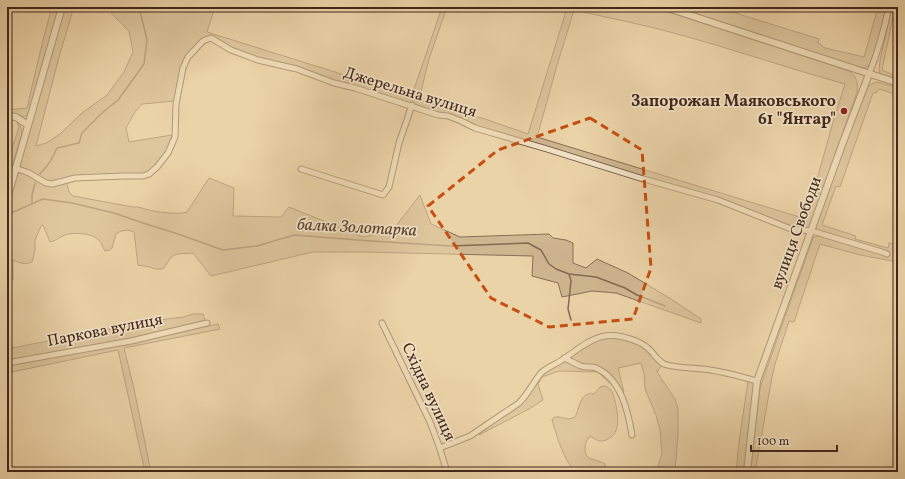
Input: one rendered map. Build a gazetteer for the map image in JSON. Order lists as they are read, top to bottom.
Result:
{
  "streets": {
    "street": [
      "Джерельна вулиця",
      "вулиця Свободи",
      "Паркова вулиця",
      "Східна вулиця"
    ]
  },
  "crossings": [
    ["Джерельна вулиця", "вулиця Свободи"]
  ],
  "water": ["балка Золотарка"],
  "places": ["Запорожан Маяковського 61 \"Янтар\""],
  "scale_bar": "100 m"
}
